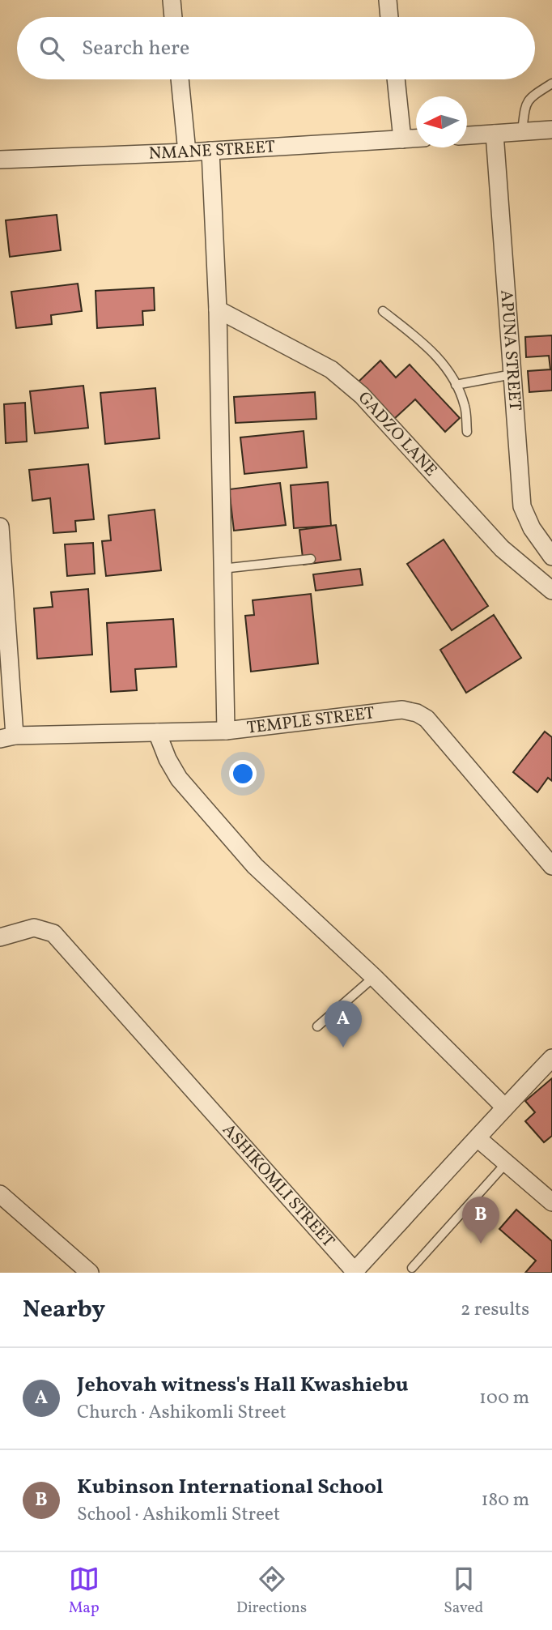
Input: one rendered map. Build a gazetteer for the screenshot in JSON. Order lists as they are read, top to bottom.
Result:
{
  "streets": {
    "street": [
      "NMANE STREET",
      "APUNA STREET",
      "GADZO LANE",
      "TEMPLE STREET",
      "ASHIKOMLI STREET"
    ]
  },
  "north": "left",
  "page": {
    "search": "Search here",
    "pins": ["A", "B"],
    "heading": ["Nearby", "2 results"],
    "list": [
      {
        "mark": "A",
        "name": "Jehovah witness's Hall Kwashiebu",
        "note": "Church · Ashikomli Street",
        "value": "100 m"
      },
      {
        "mark": "B",
        "name": "Kubinson International School",
        "note": "School · Ashikomli Street",
        "value": "180 m"
      }
    ],
    "nav": ["Map", "Directions", "Saved"]
  }
}
